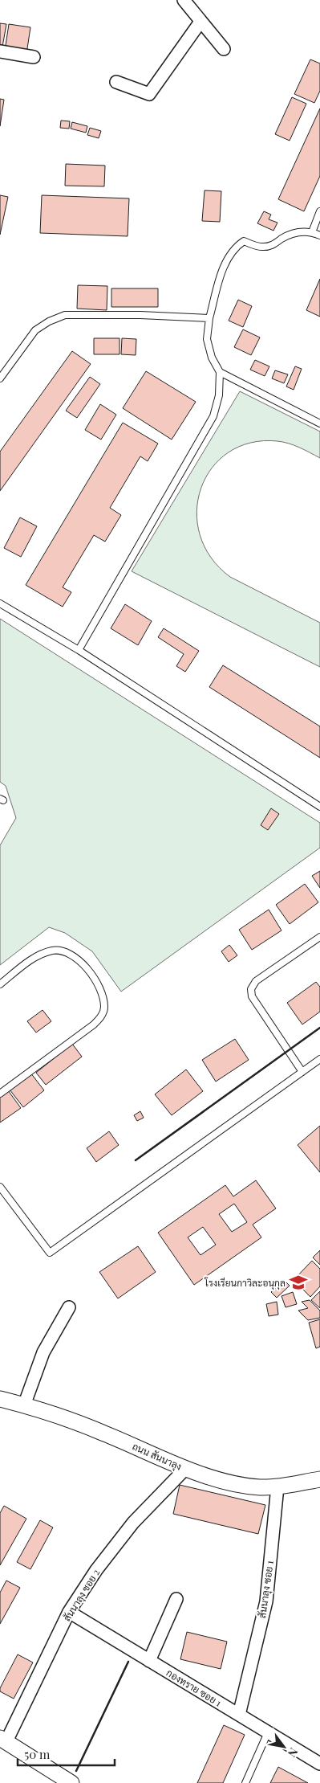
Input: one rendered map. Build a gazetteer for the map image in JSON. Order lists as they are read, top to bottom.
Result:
{
  "streets": {
    "street": [
      "ถนน สันนาลุง",
      "สันนาลุง ซอย 1",
      "สันนาลุง ซอย 2",
      "กองทราย ซอย 1"
    ]
  },
  "crossings": [
    ["ถนน สันนาลุง", "สันนาลุง ซอย 1"],
    ["ถนน สันนาลุง", "สันนาลุง ซอย 2"],
    ["สันนาลุง ซอย 1", "กองทราย ซอย 1"],
    ["สันนาลุง ซอย 2", "กองทราย ซอย 1"]
  ],
  "places": {
    "school or university": ["โรงเรียนกาวิละอนุกุล"]
  },
  "scale_bar": "50 m",
  "north": "bottom right"
}
